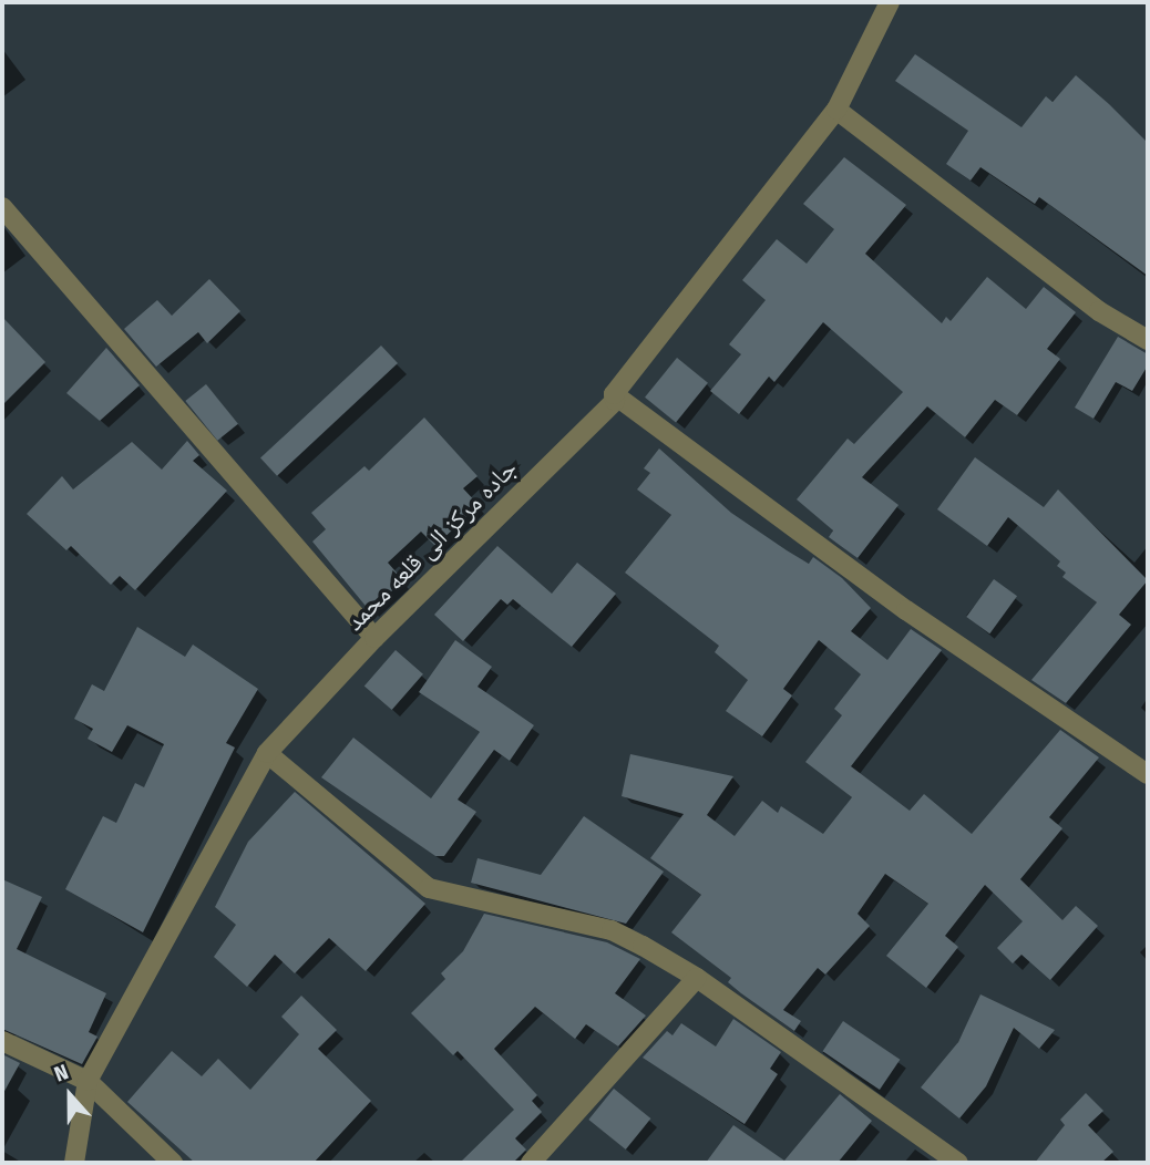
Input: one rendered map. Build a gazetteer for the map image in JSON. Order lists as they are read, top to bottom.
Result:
{
  "streets": {
    "street": ["جاده مرکز الی قلعه محمد"]
  },
  "north": "top"
}
